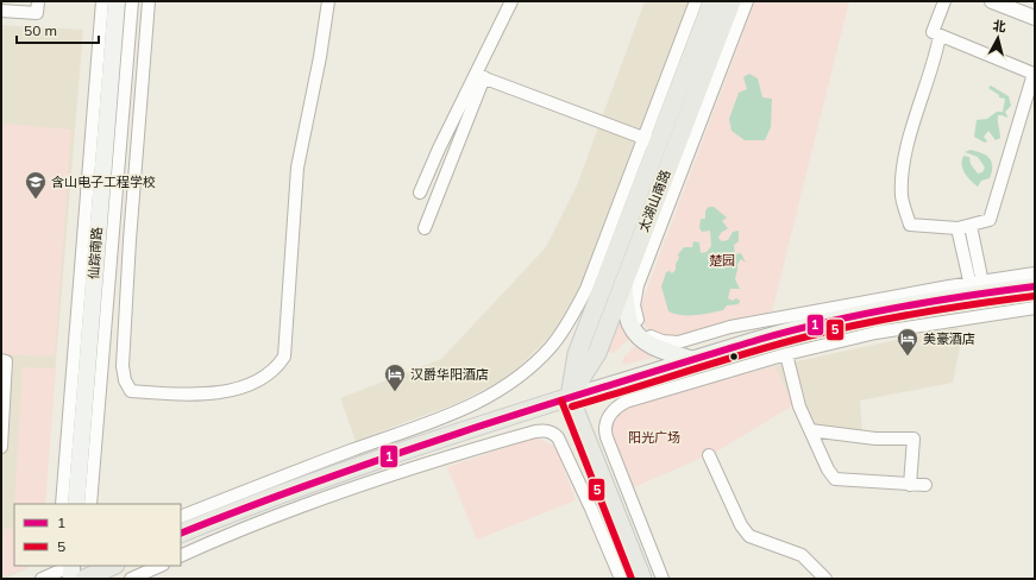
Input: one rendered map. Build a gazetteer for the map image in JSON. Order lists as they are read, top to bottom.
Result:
{
  "streets": {
    "main road": ["太湖山南路", "仙踪南路"]
  },
  "parks": ["楚园", "阳光广场"],
  "places": {
    "school or university": ["含山电子工程学校"],
    "hotel": ["美豪酒店", "汉爵华阳酒店"]
  },
  "lines": ["transit line 1", "transit line 5"],
  "legend": ["1", "5"],
  "scale_bar": "50 m",
  "north": "top"
}
